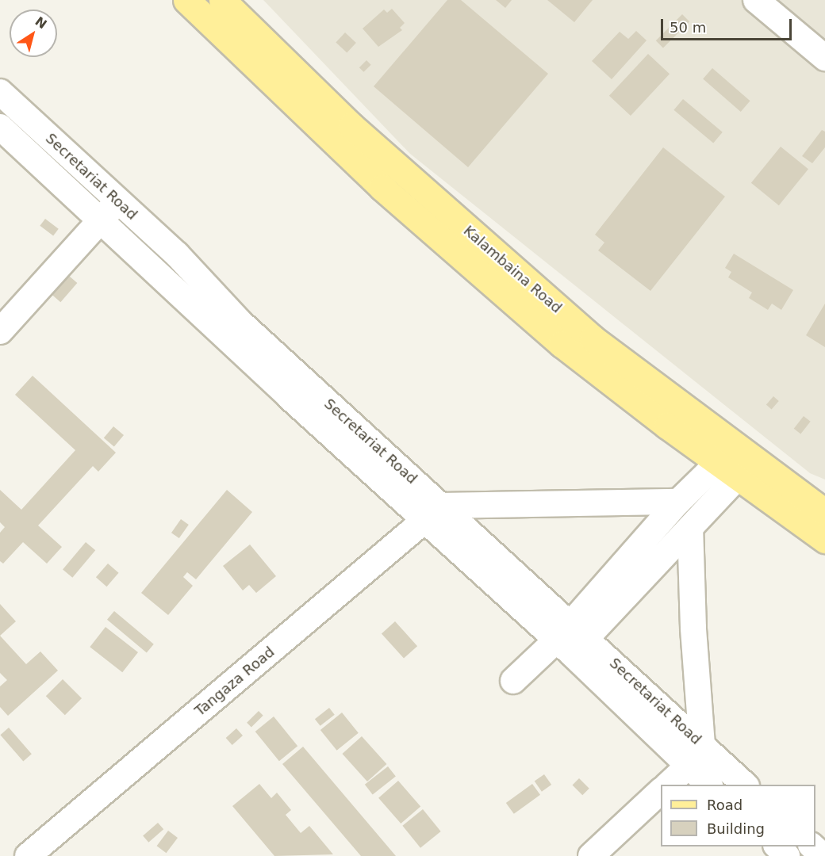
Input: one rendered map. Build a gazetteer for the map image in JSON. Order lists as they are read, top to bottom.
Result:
{
  "streets": {
    "main road": ["Kalambaina Road"],
    "street": ["Secretariat Road", "Tangaza Road"]
  },
  "crossings": [
    ["Secretariat Road", "Tangaza Road"]
  ],
  "legend": ["Road", "Building"],
  "scale_bar": "50 m",
  "north": "top right"
}
